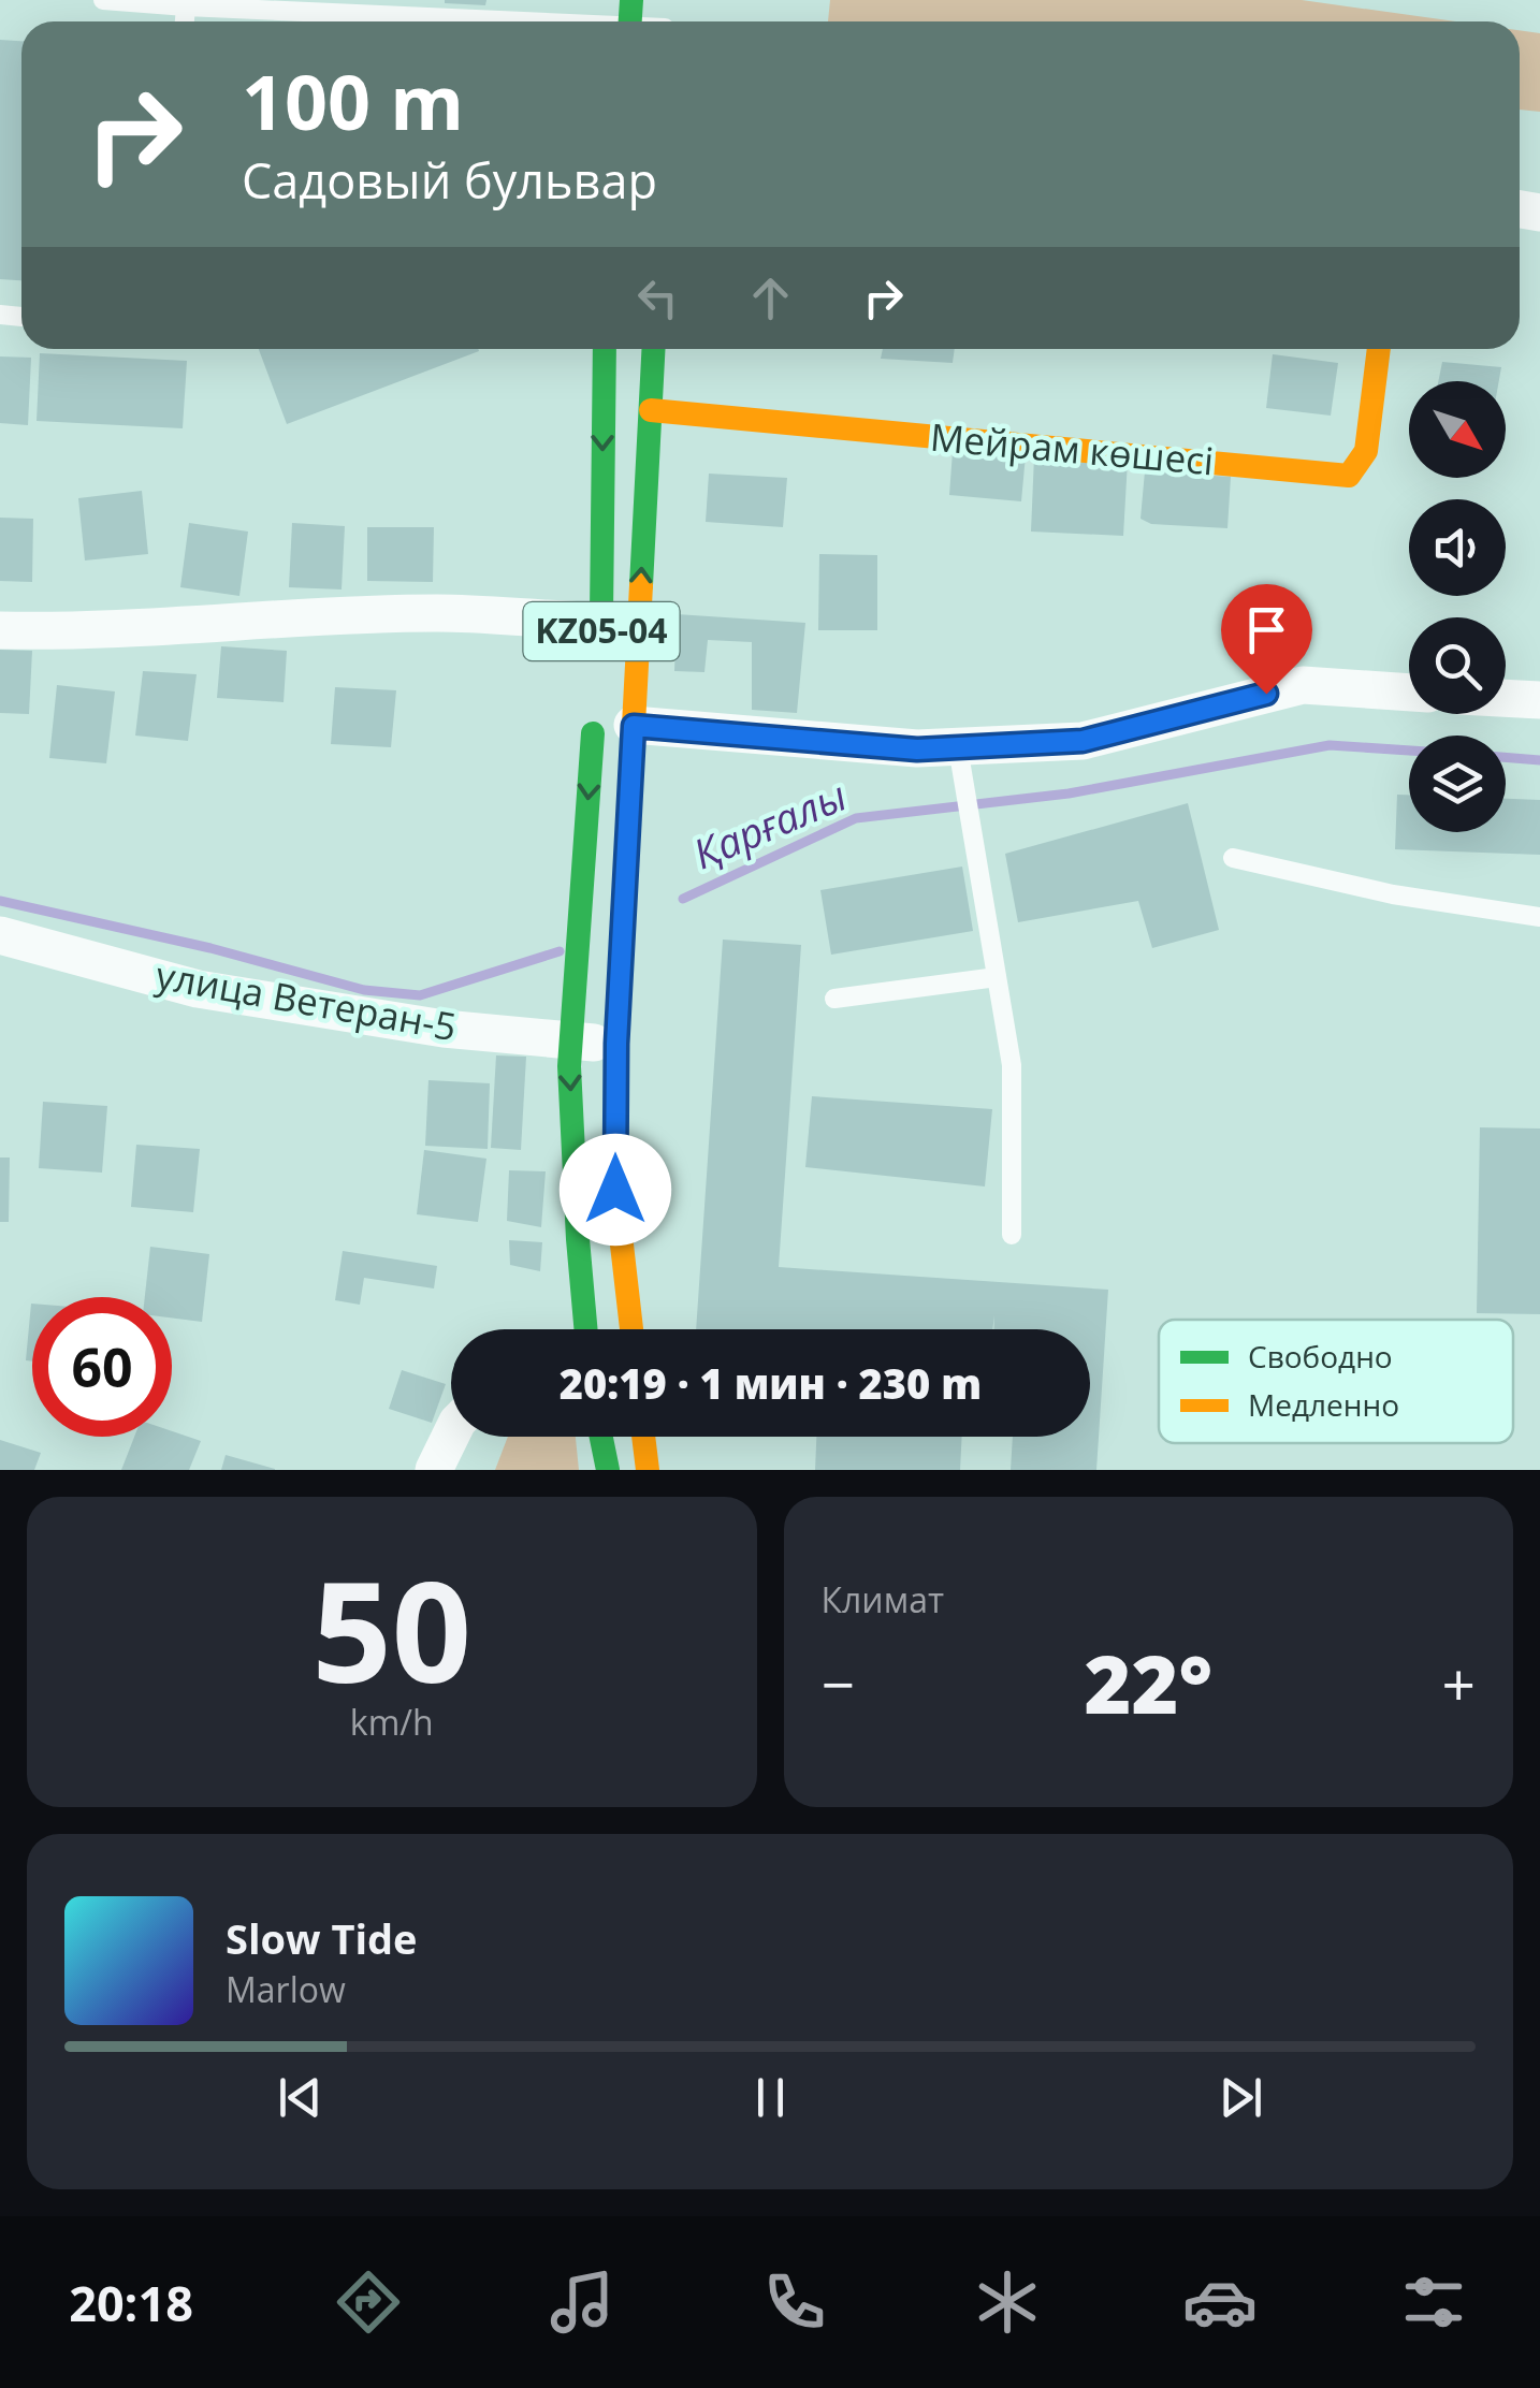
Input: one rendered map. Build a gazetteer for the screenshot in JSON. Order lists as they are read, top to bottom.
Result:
{
  "streets": {
    "main road": ["Мейрам көшесі", "KZ05-04"],
    "street": ["улица Ветеран-5"]
  },
  "crossings": [
    ["Мейрам көшесі", "KZ05-04"],
    ["KZ05-04", "улица Ветеран-5"]
  ],
  "water": ["Қарғалы"],
  "legend": ["Свободно", "Медленно"],
  "north": "bottom right",
  "page": {
    "turn": ["100 m", "Садовый бульвар"],
    "limit": "60",
    "trip": "20:19 · 1 мин · 230 m",
    "tile": [
      ["50", "km/h"],
      "Климат"
    ],
    "heat": ["−", "22°", "+"],
    "song": ["Slow Tide", "Marlow"],
    "tabs": "20:18"
  }
}
